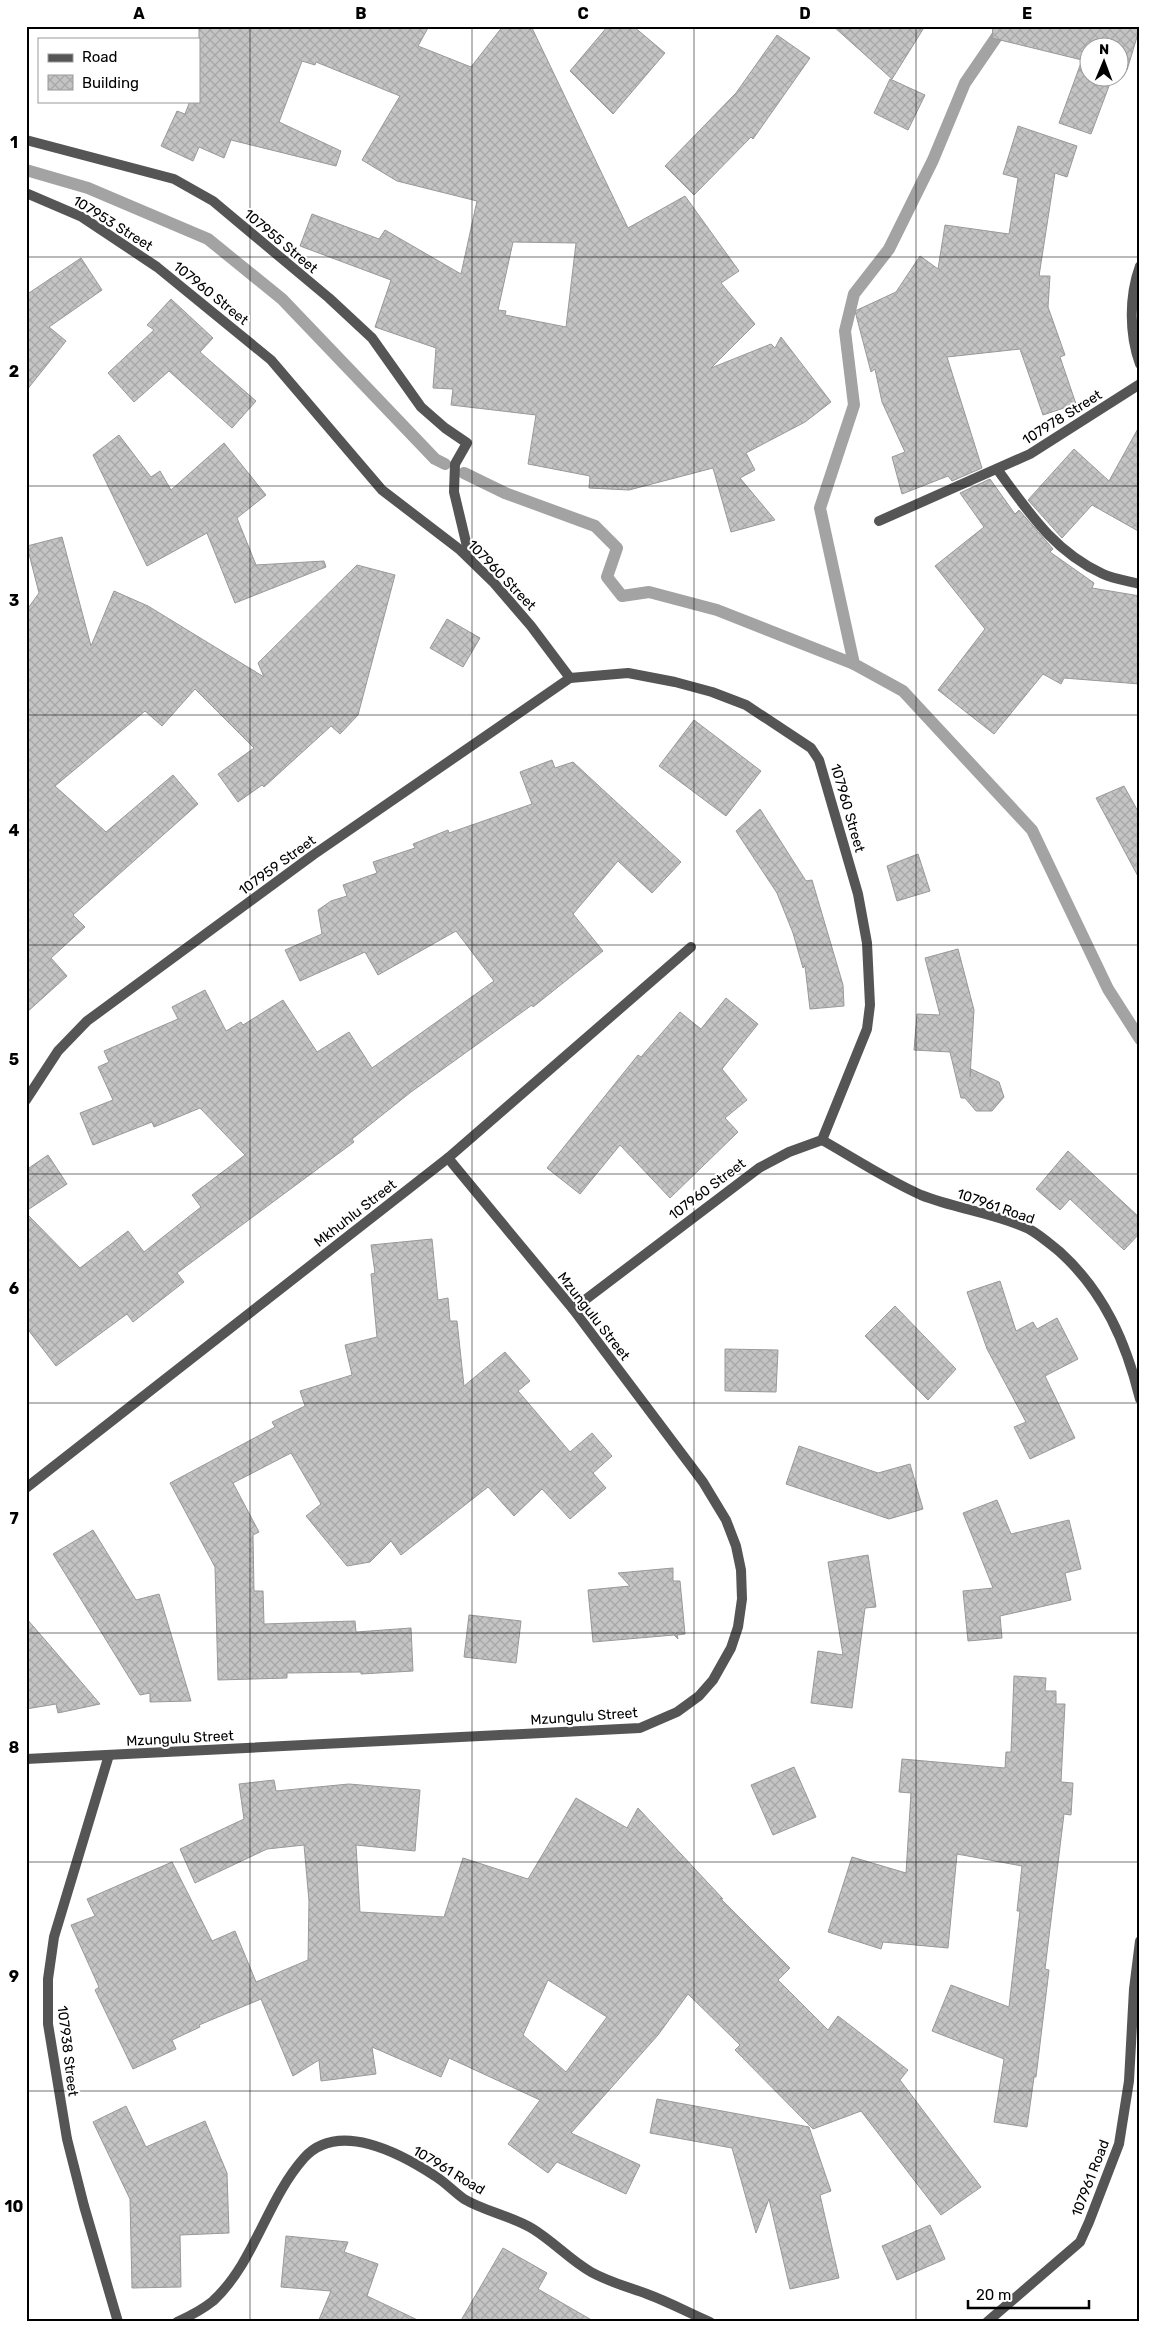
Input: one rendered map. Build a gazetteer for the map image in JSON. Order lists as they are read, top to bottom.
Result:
{
  "streets": {
    "street": [
      "107953 Street",
      "107955 Street",
      "107960 Street",
      "107978 Street",
      "107959 Street",
      "107961 Road",
      "Mkhuhlu Street",
      "Mzungulu Street",
      "107938 Street"
    ]
  },
  "crossings": [
    ["107953 Street", "107960 Street"],
    ["107955 Street", "107960 Street"],
    ["107960 Street", "107959 Street"],
    ["107960 Street", "107961 Road"],
    ["107960 Street", "Mzungulu Street"],
    ["Mkhuhlu Street", "Mzungulu Street"],
    ["Mzungulu Street", "107938 Street"]
  ],
  "legend": ["Road", "Building"],
  "scale_bar": "20 m",
  "north": "top",
  "grid": {
    "columns": [
      "A",
      "B",
      "C",
      "D",
      "E"
    ],
    "rows": [
      "1",
      "2",
      "3",
      "4",
      "5",
      "6",
      "7",
      "8",
      "9",
      "10"
    ]
  }
}
